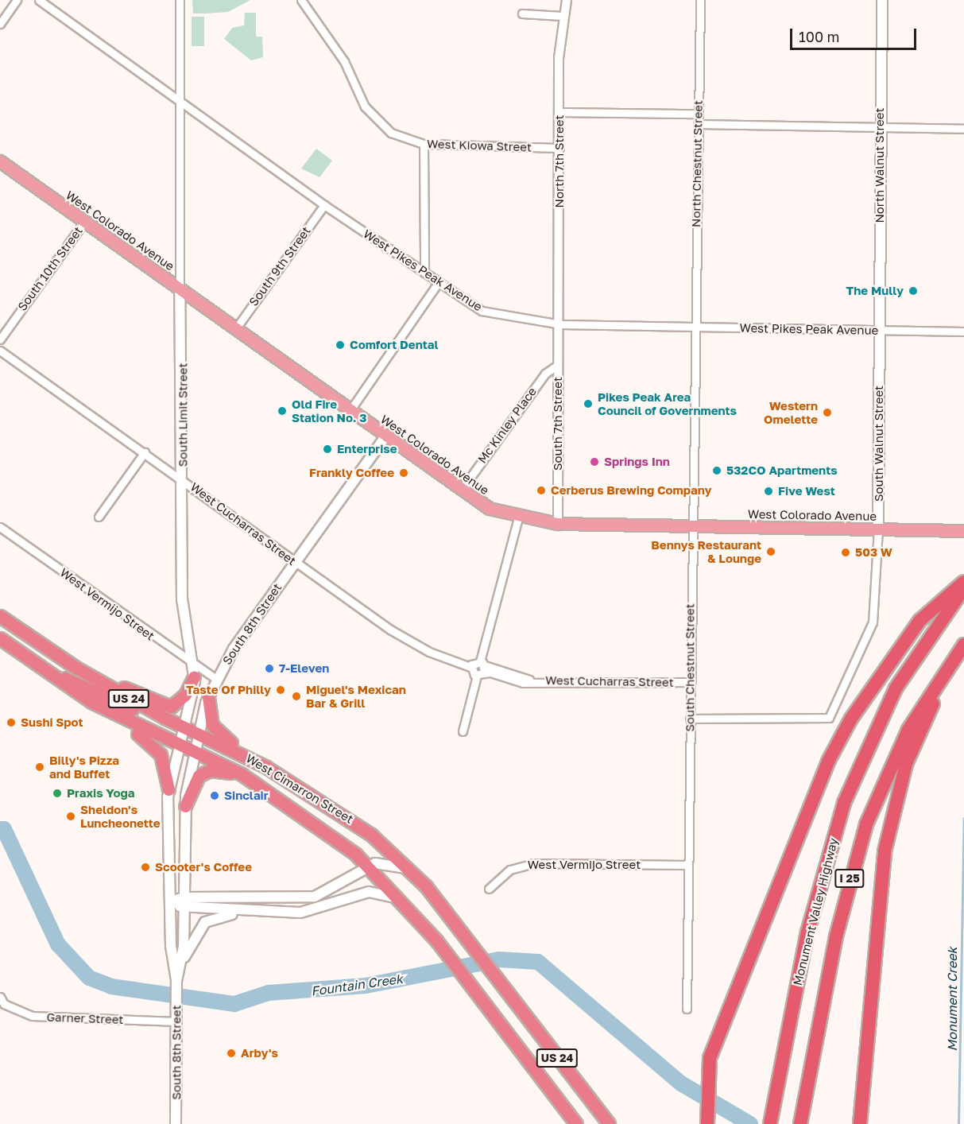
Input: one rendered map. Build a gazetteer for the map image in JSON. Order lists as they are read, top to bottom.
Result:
{
  "streets": {
    "highway": [
      "US 24",
      "West Cimarron Street",
      "I 25",
      "Monument Valley Highway"
    ],
    "main road": [
      "North Walnut Street",
      "West Colorado Avenue",
      "South Limit Street",
      "South Walnut Street",
      "South 8th Street"
    ],
    "street": [
      "West Kiowa Street",
      "North 7th Street",
      "North Chestnut Street",
      "South 9th Street",
      "South 10th Street",
      "West Pikes Peak Avenue",
      "South 7th Street",
      "Mc Kinley Place",
      "West Cucharras Street",
      "West Vermijo Street",
      "South Chestnut Street",
      "Garner Street"
    ]
  },
  "crossings": [
    ["West Kiowa Street", "North 7th Street"],
    ["North 7th Street", "West Pikes Peak Avenue"],
    ["North 7th Street", "South 7th Street"],
    ["North Chestnut Street", "West Pikes Peak Avenue"],
    ["North Chestnut Street", "South Chestnut Street"],
    ["North Walnut Street", "West Pikes Peak Avenue"],
    ["North Walnut Street", "South Walnut Street"],
    ["West Colorado Avenue", "South 9th Street"],
    ["West Colorado Avenue", "South 10th Street"],
    ["West Colorado Avenue", "South Limit Street"],
    ["West Colorado Avenue", "South 7th Street"],
    ["West Colorado Avenue", "Mc Kinley Place"],
    ["West Colorado Avenue", "South Walnut Street"],
    ["West Colorado Avenue", "South 8th Street"],
    ["West Colorado Avenue", "South Chestnut Street"],
    ["South 9th Street", "West Pikes Peak Avenue"],
    ["West Pikes Peak Avenue", "South Limit Street"],
    ["West Pikes Peak Avenue", "South 7th Street"],
    ["West Pikes Peak Avenue", "South Walnut Street"],
    ["West Pikes Peak Avenue", "South Chestnut Street"],
    ["South Limit Street", "West Cucharras Street"],
    ["South Limit Street", "West Vermijo Street"],
    ["South Limit Street", "South 8th Street"],
    ["South Limit Street", "US 24"],
    ["South 7th Street", "Mc Kinley Place"],
    ["South Walnut Street", "South Chestnut Street"],
    ["West Cucharras Street", "South 8th Street"],
    ["West Cucharras Street", "South Chestnut Street"],
    ["West Vermijo Street", "South 8th Street"],
    ["West Vermijo Street", "South Chestnut Street"],
    ["South 8th Street", "US 24"],
    ["South 8th Street", "West Cimarron Street"],
    ["South 8th Street", "Garner Street"]
  ],
  "water": ["Fountain Creek", "Monument Creek"],
  "places": [
    "The Mully",
    "Comfort Dental",
    "Pikes Peak Area Council of Governments",
    "Old Fire Station No. 3",
    "Western Omelette",
    "Enterprise",
    "Springs Inn",
    "532CO Apartments",
    "Frankly Coffee",
    "Cerberus Brewing Company",
    "Five West",
    "Bennys Restaurant & Lounge",
    "503 W",
    "7-Eleven",
    "Taste Of Philly",
    "Miguel's Mexican Bar & Grill",
    "Sushi Spot",
    "Billy's Pizza and Buffet",
    "Praxis Yoga",
    "Sinclair",
    "Sheldon's Luncheonette",
    "Scooter's Coffee",
    "Arby's"
  ],
  "scale_bar": "100 m"
}
